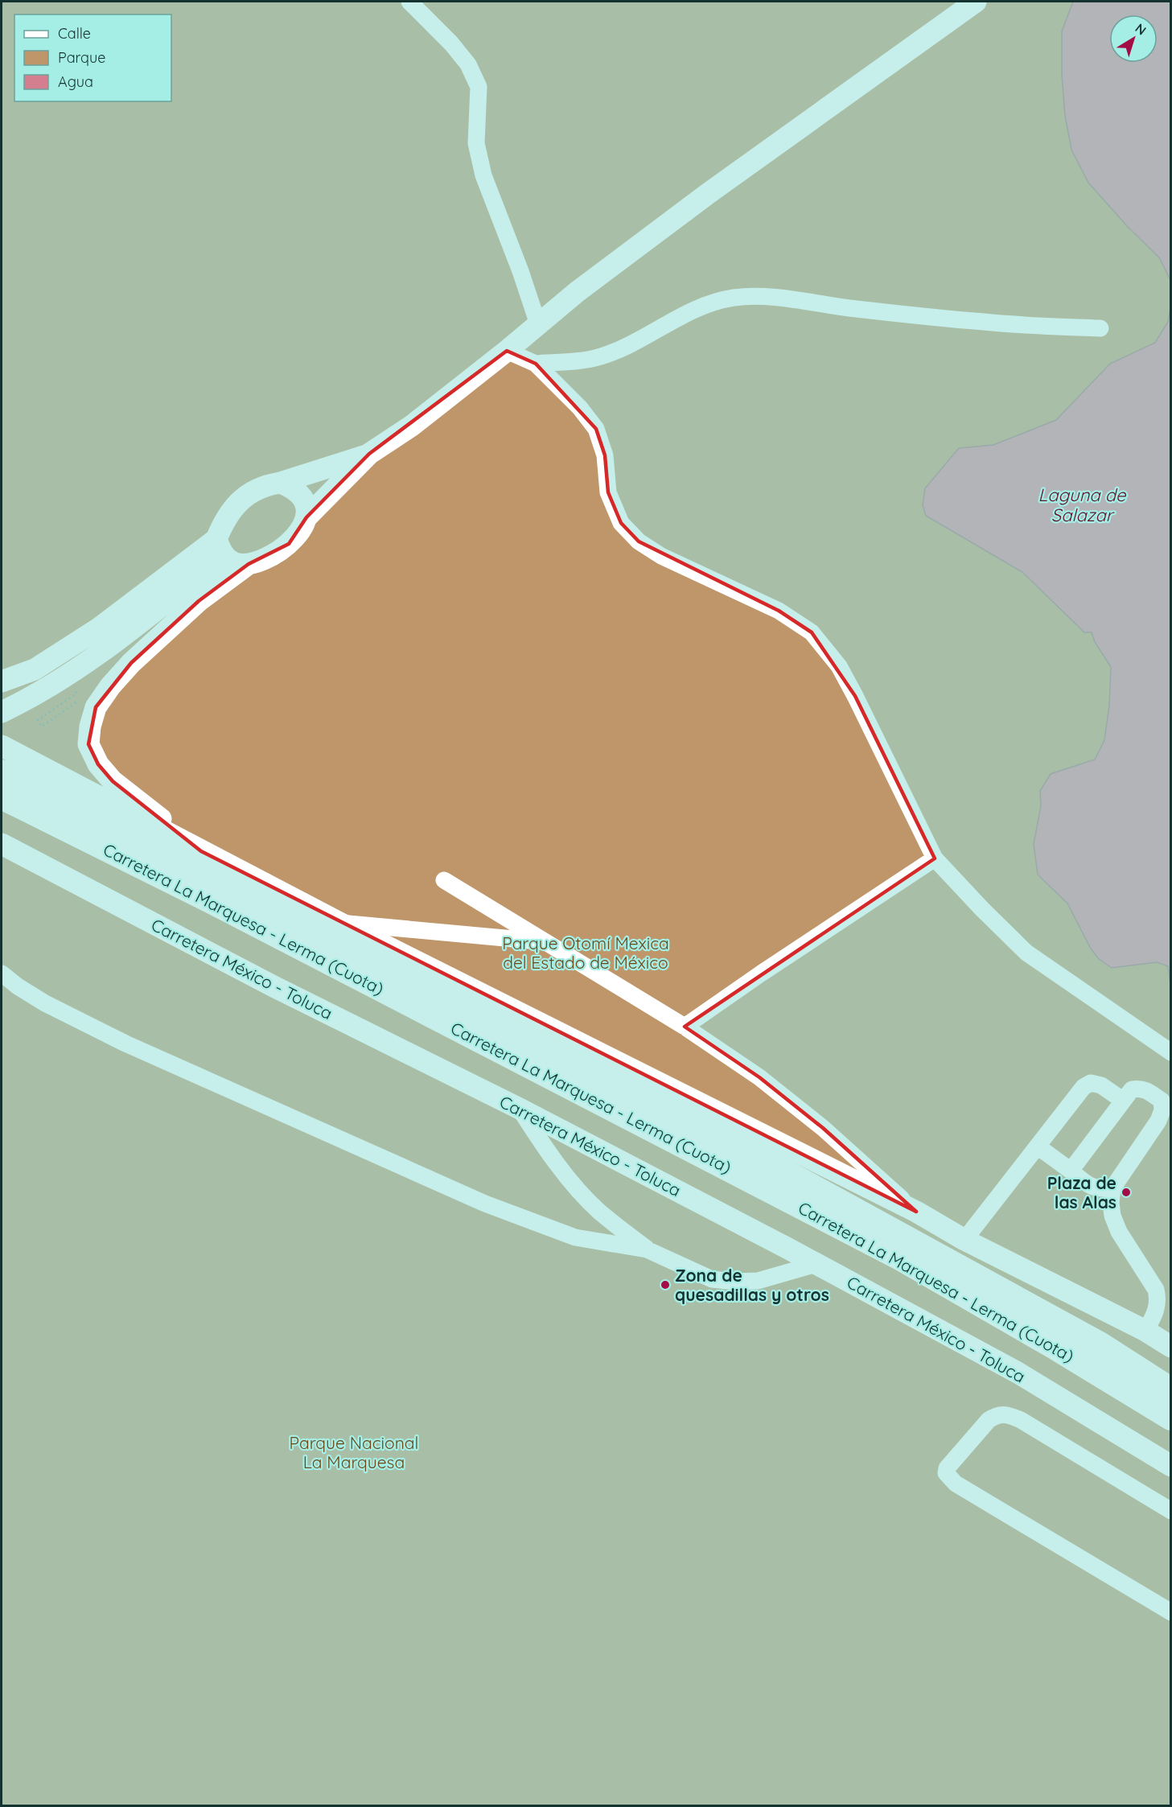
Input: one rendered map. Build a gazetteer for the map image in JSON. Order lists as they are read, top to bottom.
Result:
{
  "streets": {
    "highway": ["Carretera La Marquesa - Lerma (Cuota)"],
    "main road": ["Carretera México - Toluca"]
  },
  "water": ["Laguna de Salazar"],
  "parks": ["Parque Otomí Mexica del Estado de México", "Parque Nacional La Marquesa"],
  "places": ["Plaza de las Alas", "Zona de quesadillas y otros"],
  "legend": ["Calle", "Parque", "Agua"],
  "north": "top right"
}
